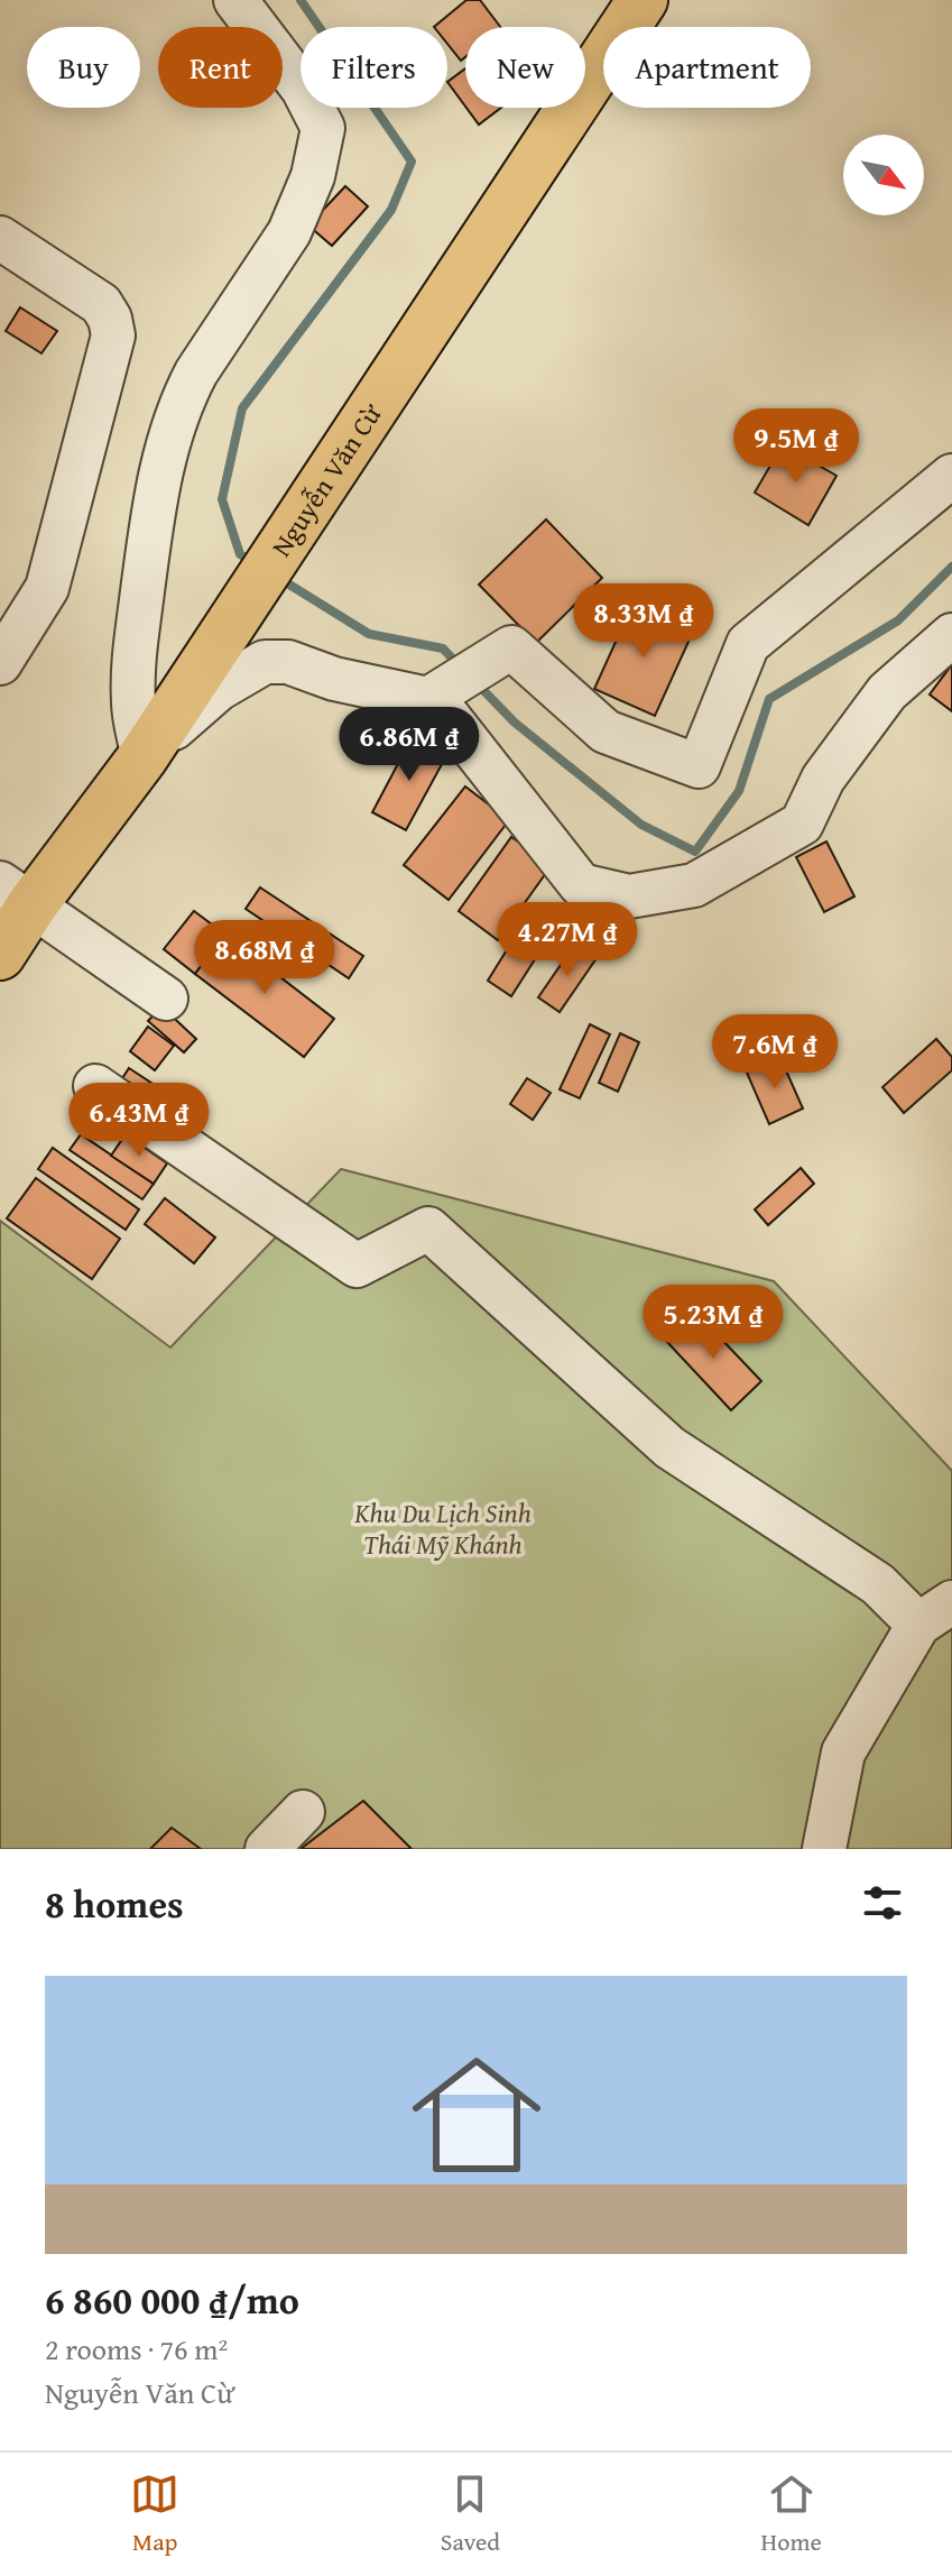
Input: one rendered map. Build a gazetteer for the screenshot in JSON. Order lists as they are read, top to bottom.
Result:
{
  "streets": {
    "main road": ["Nguyễn Văn Cừ"]
  },
  "parks": ["Khu Du Lịch Sinh Thái Mỹ Khánh"],
  "north": "bottom right",
  "page": {
    "chip": [
      "Buy",
      "Rent",
      "Filters",
      "New",
      "Apartment"
    ],
    "price": [
      "9.5M ₫",
      "8.33M ₫",
      "6.86M ₫",
      "4.27M ₫",
      "8.68M ₫",
      "7.6M ₫",
      "6.43M ₫",
      "5.23M ₫"
    ],
    "heading": "8 homes",
    "list": [
      {
        "name": "6 860 000 ₫/mo",
        "note": "2 rooms · 76 m² · Nguyễn Văn Cừ"
      }
    ],
    "tabs": ["Map", "Saved", "Home"]
  }
}
